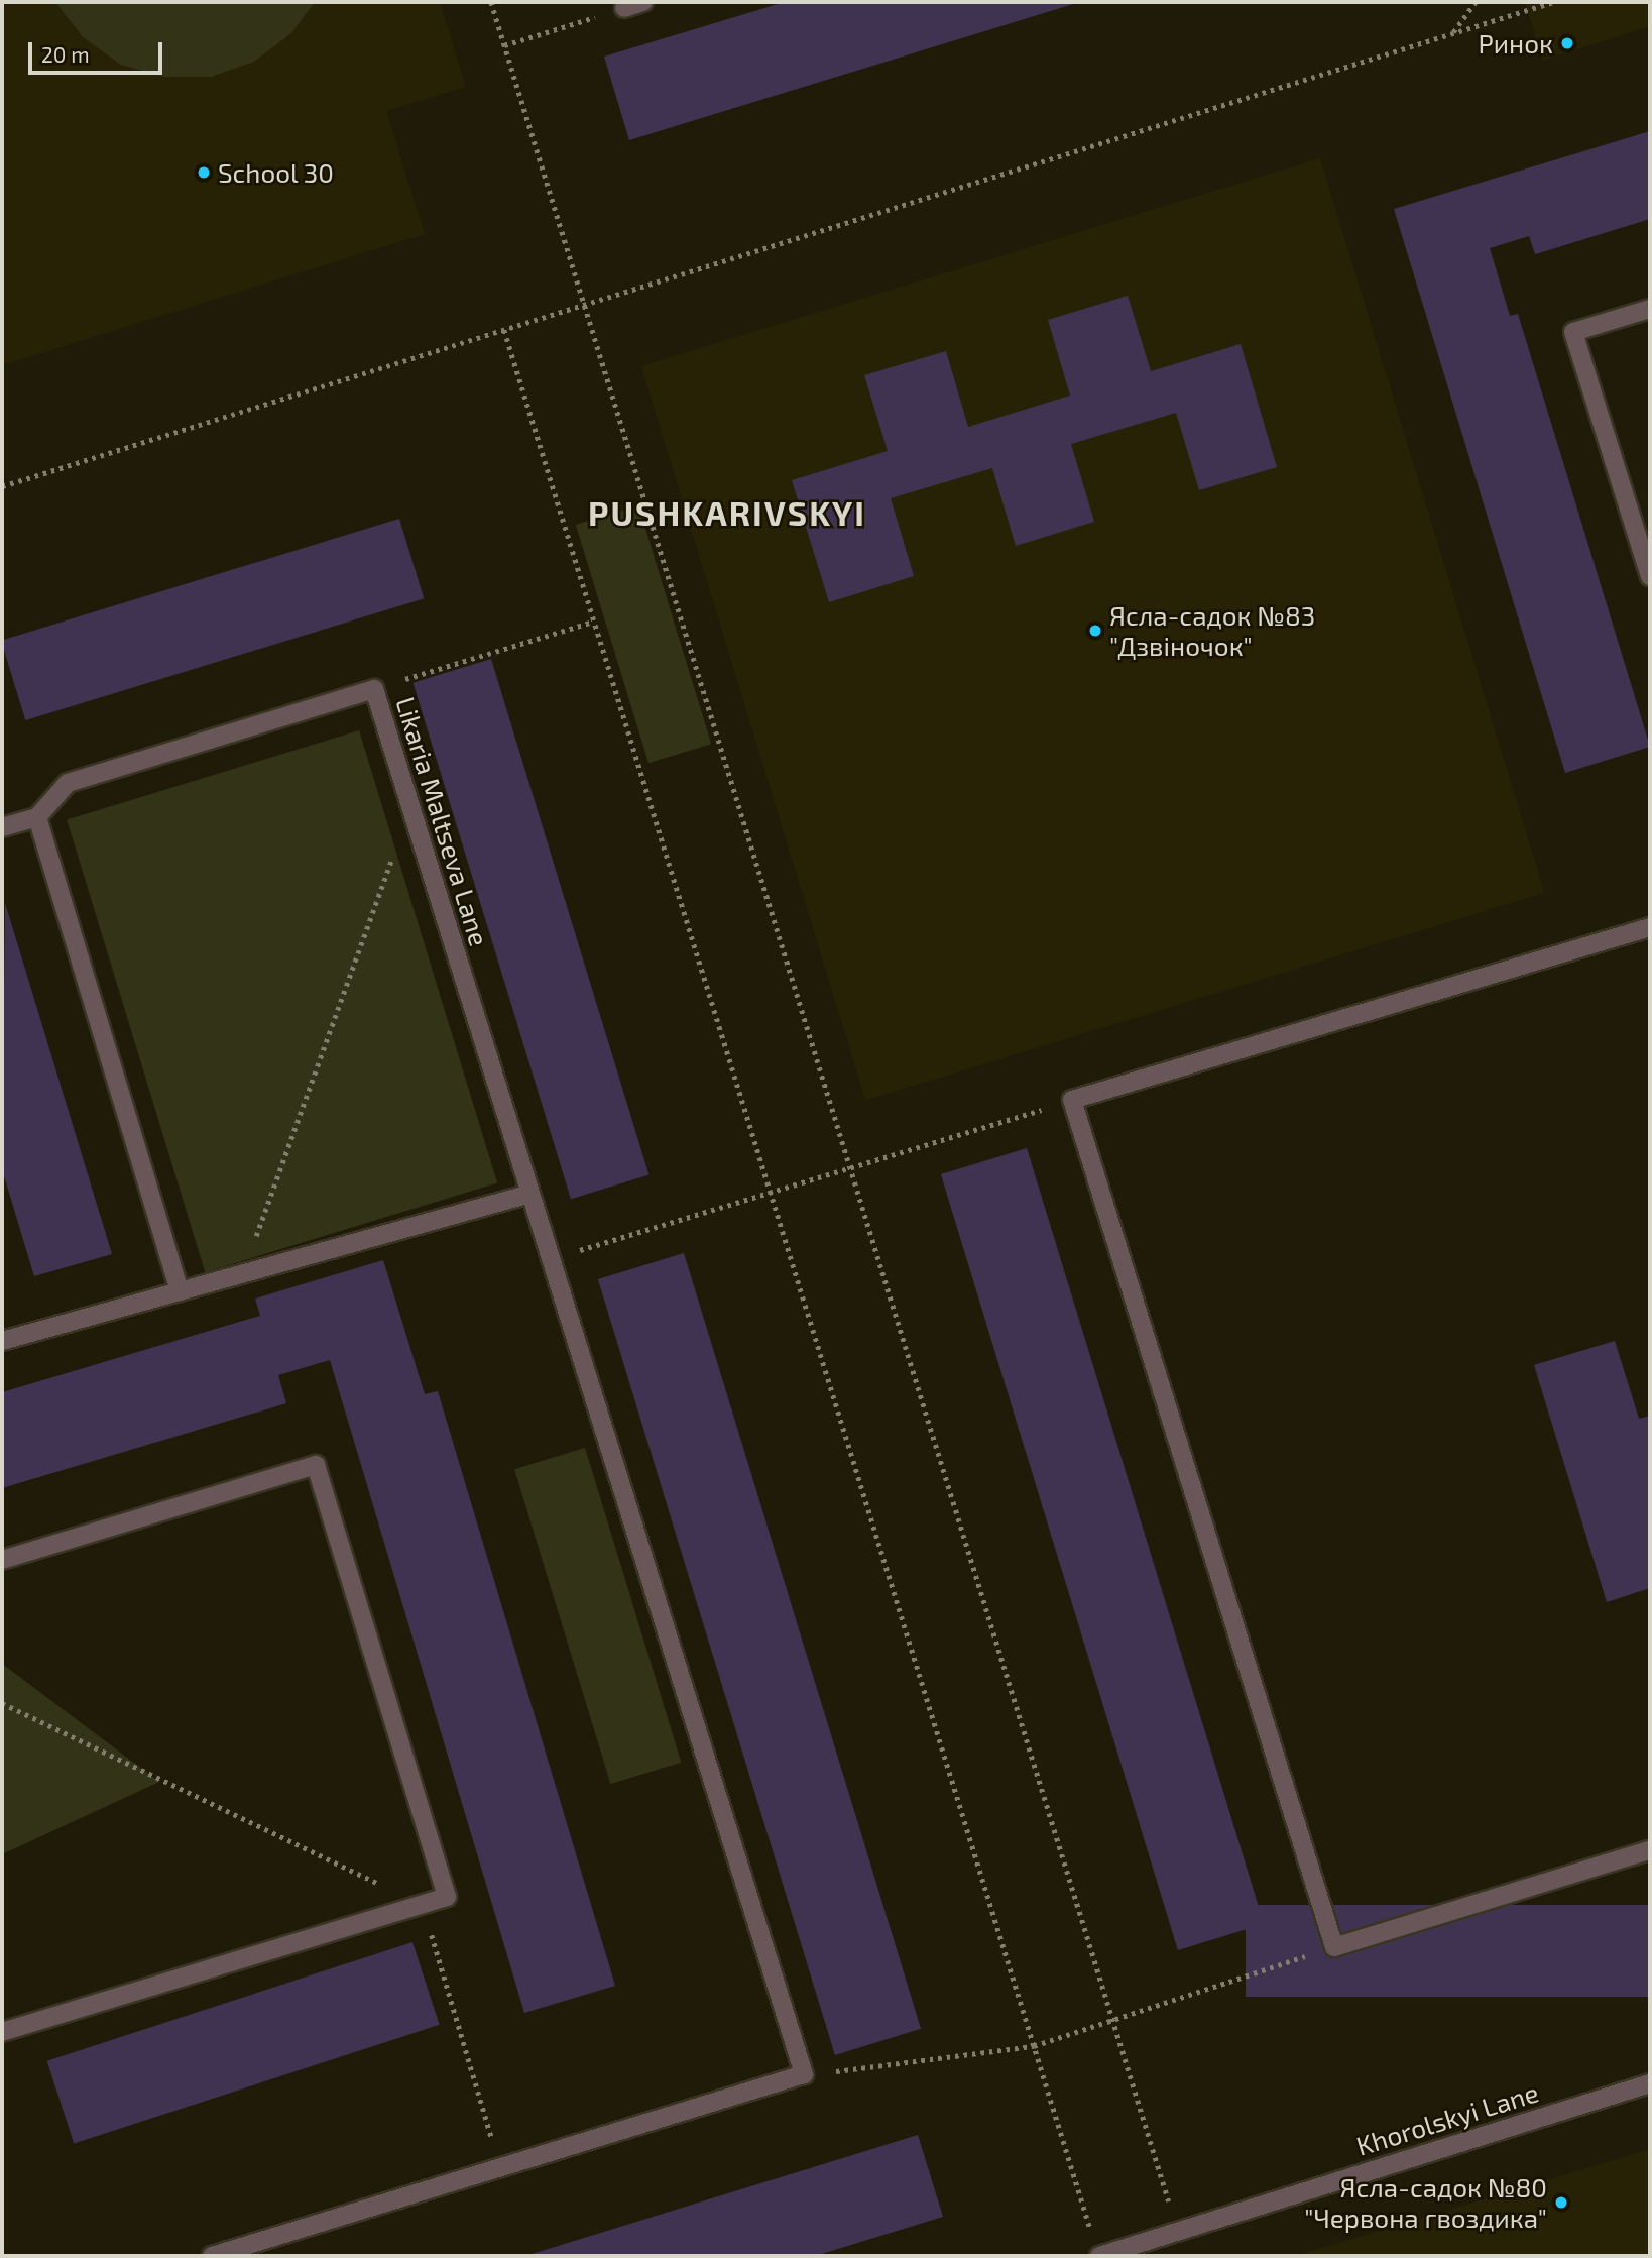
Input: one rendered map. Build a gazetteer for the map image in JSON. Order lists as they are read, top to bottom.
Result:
{
  "streets": {
    "street": ["Likaria Maltseva Lane", "Khorolskyi Lane"]
  },
  "districts": ["PUSHKARIVSKYI"],
  "places": [
    "Ринок",
    "School 30",
    "Ясла-садок №83 \"Дзвіночок\"",
    "Ясла-садок №80 \"Червона гвоздика\""
  ],
  "scale_bar": "20 m"
}
